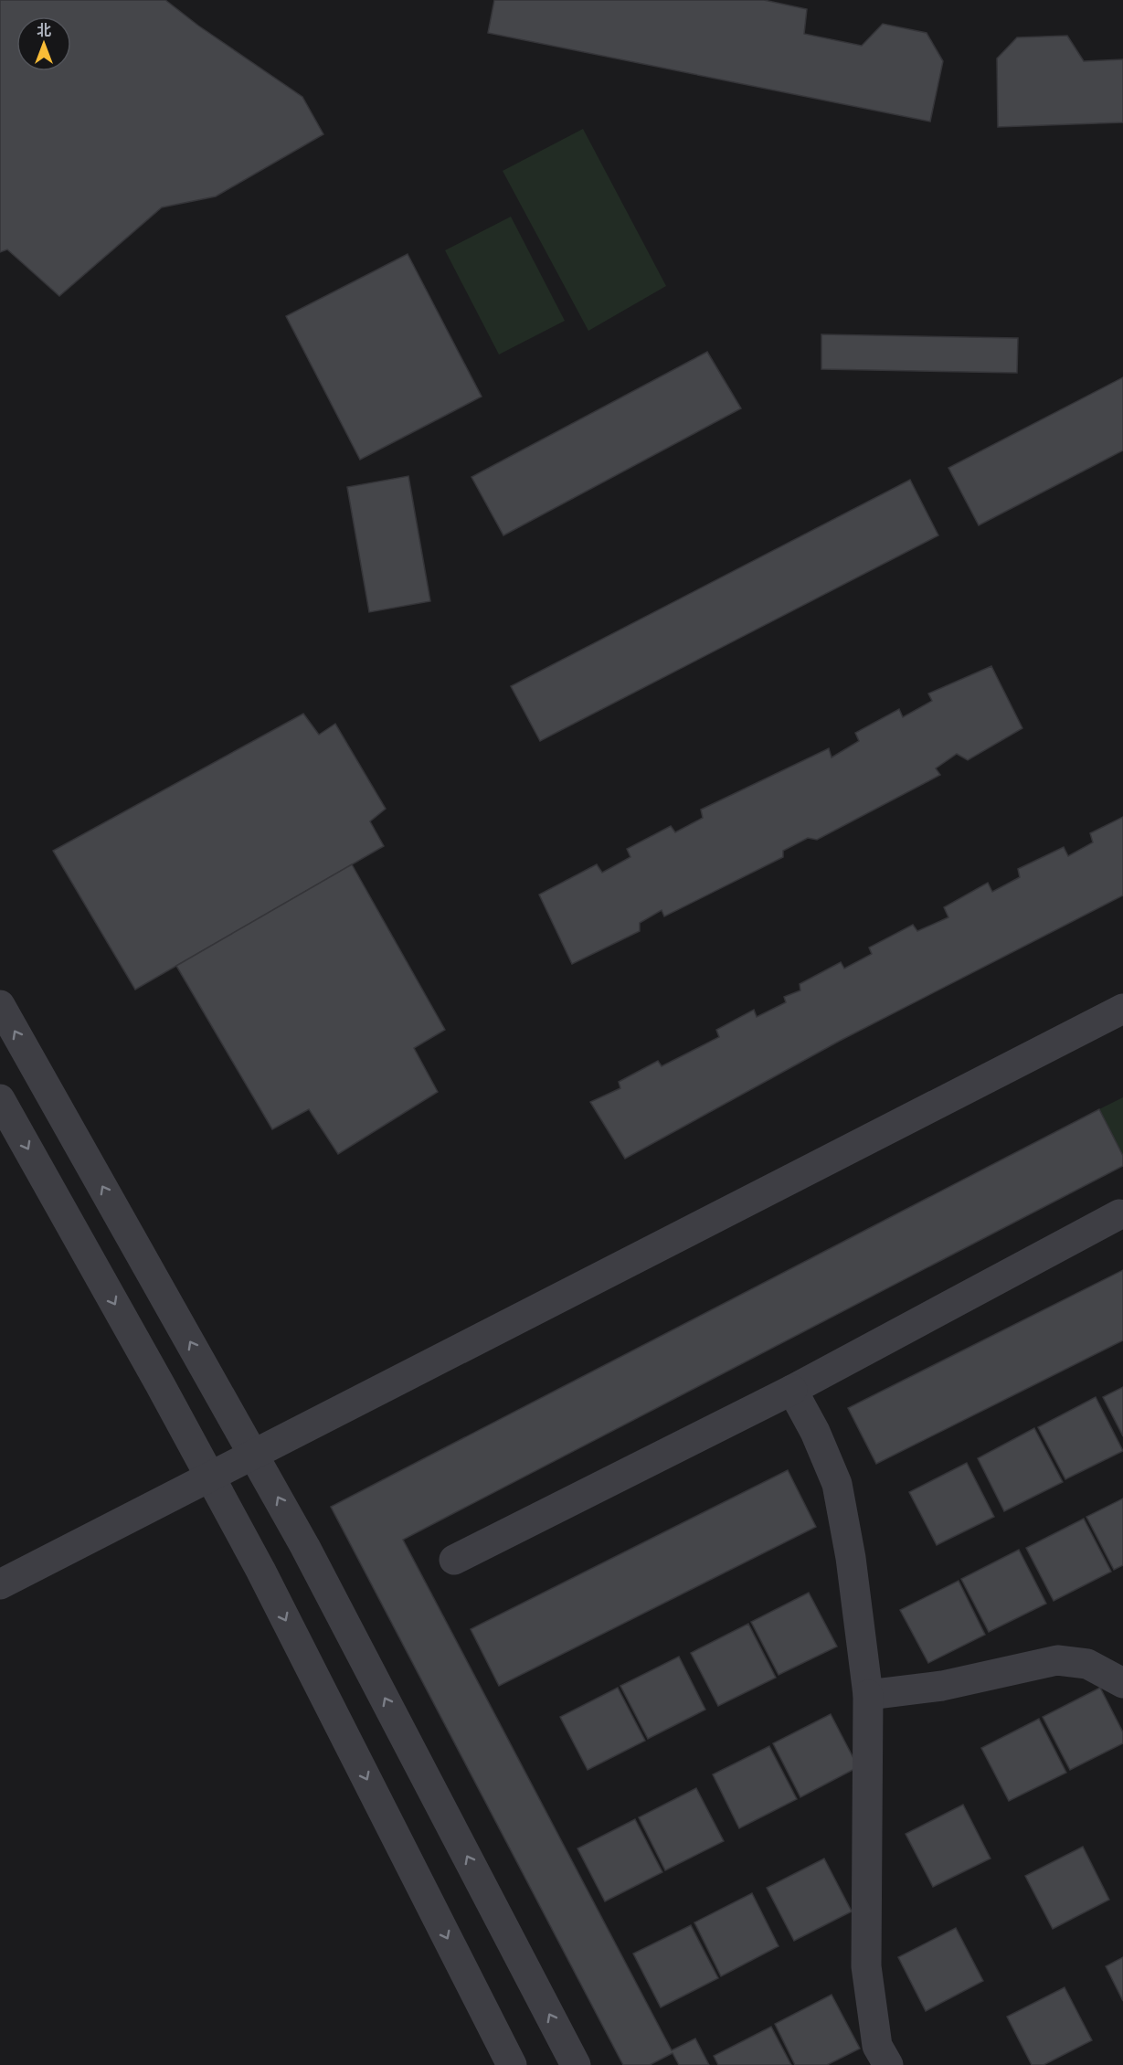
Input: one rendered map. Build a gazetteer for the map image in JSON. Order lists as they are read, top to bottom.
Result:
{
  "north": "top"
}
